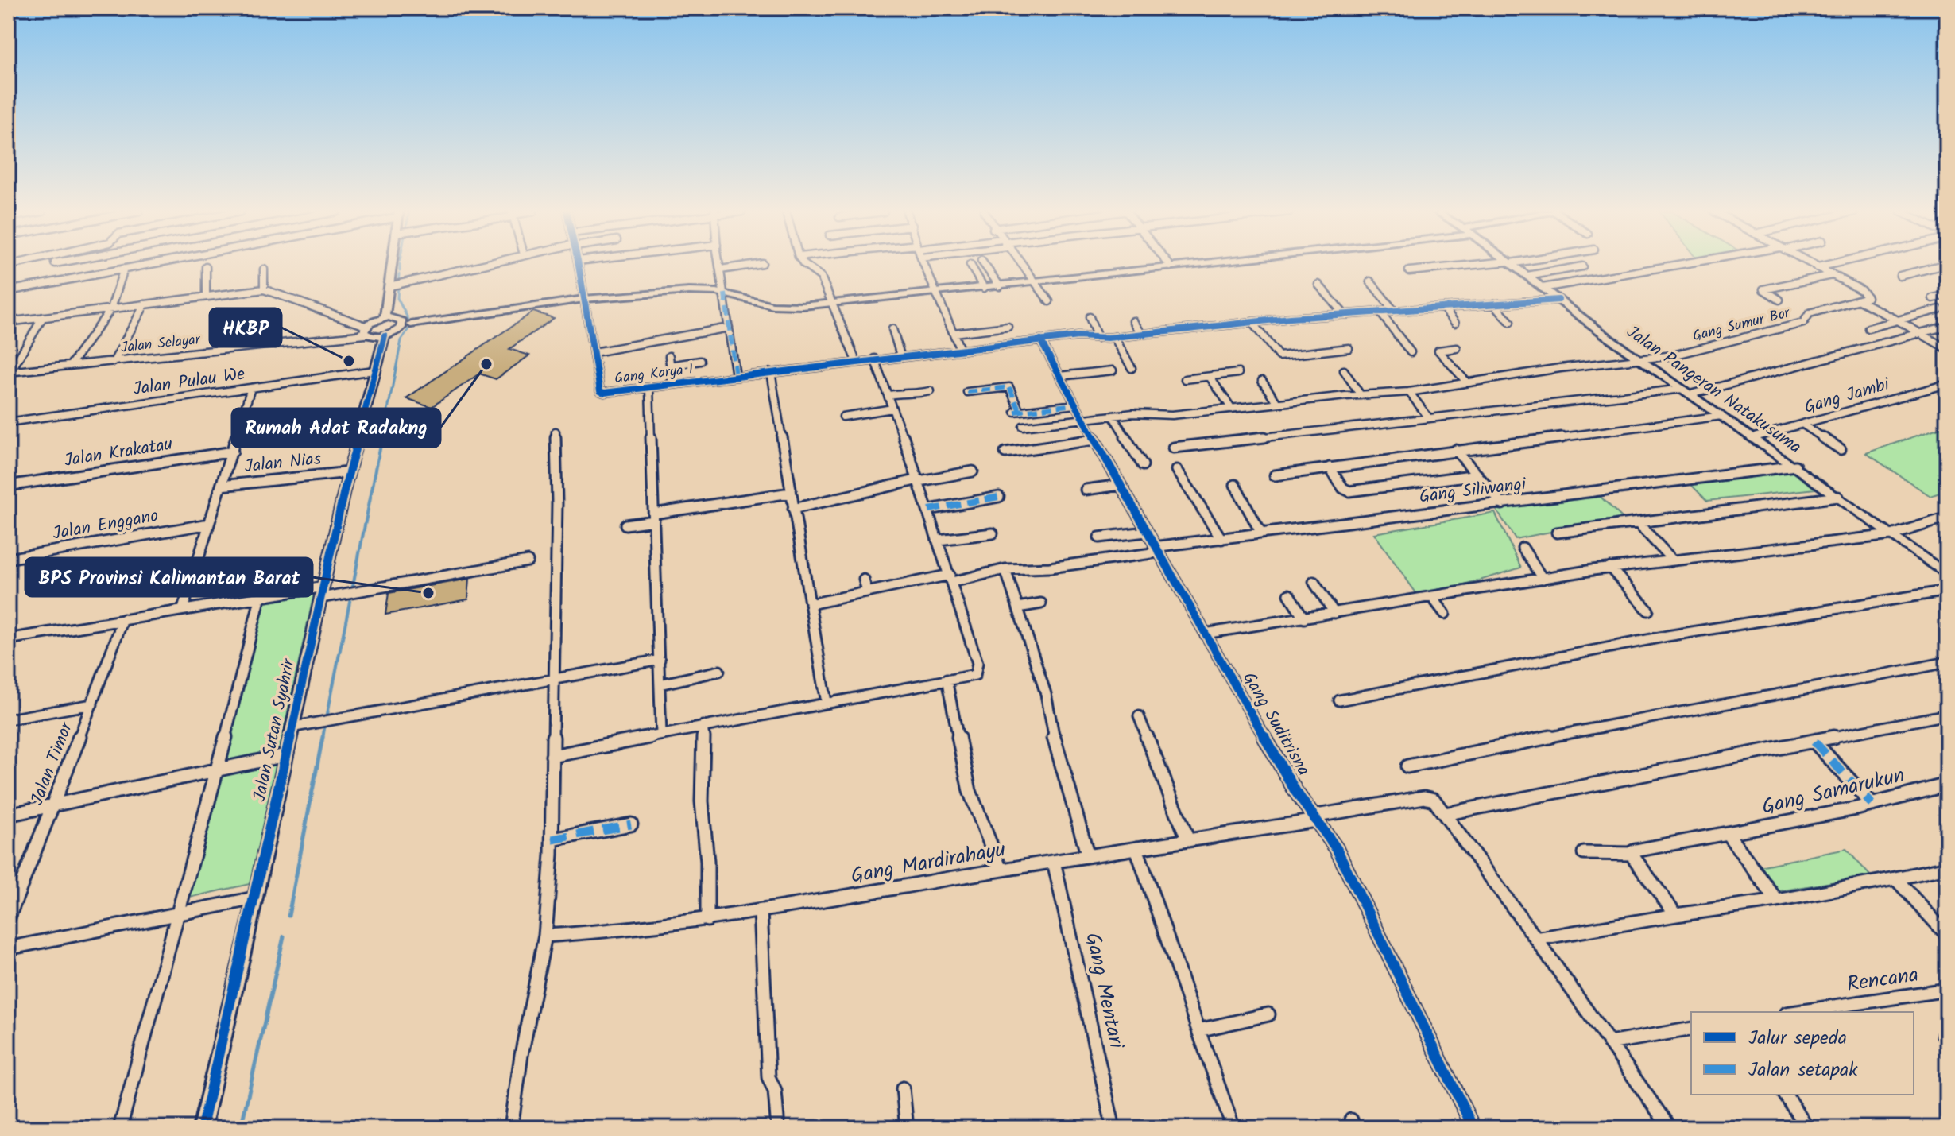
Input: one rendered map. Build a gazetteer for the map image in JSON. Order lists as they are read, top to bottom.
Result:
{
  "streets": {
    "street": [
      "Gang Sumur Bor",
      "Jalan Selayar",
      "Gang Karya 1",
      "Jalan Pulau We",
      "Jalan Pangeran Natakusuma",
      "Gang Jambi",
      "Jalan Krakatau",
      "Jalan Nias",
      "Gang Siliwangi",
      "Jalan Enggano",
      "Gang Suditrisna",
      "Jalan Sutan Syahrir",
      "Jalan Timor",
      "Gang Samarukun",
      "Gang Mardirahayu",
      "Rencana",
      "Gang Mentari"
    ]
  },
  "crossings": [
    ["Gang Sumur Bor", "Jalan Pangeran Natakusuma"],
    ["Gang Sumur Bor", "Gang Suditrisna"],
    ["Gang Karya 1", "Jalan Pangeran Natakusuma"],
    ["Gang Karya 1", "Gang Suditrisna"],
    ["Jalan Pulau We", "Jalan Sutan Syahrir"],
    ["Jalan Pangeran Natakusuma", "Gang Jambi"],
    ["Jalan Pangeran Natakusuma", "Gang Siliwangi"],
    ["Jalan Nias", "Jalan Sutan Syahrir"],
    ["Gang Siliwangi", "Gang Suditrisna"],
    ["Gang Suditrisna", "Gang Mardirahayu"],
    ["Gang Mardirahayu", "Gang Mentari"]
  ],
  "places": ["HKBP", "Rumah Adat Radakng", "BPS Provinsi Kalimantan Barat"],
  "legend": ["Jalur sepeda", "Jalan setapak"]
}
